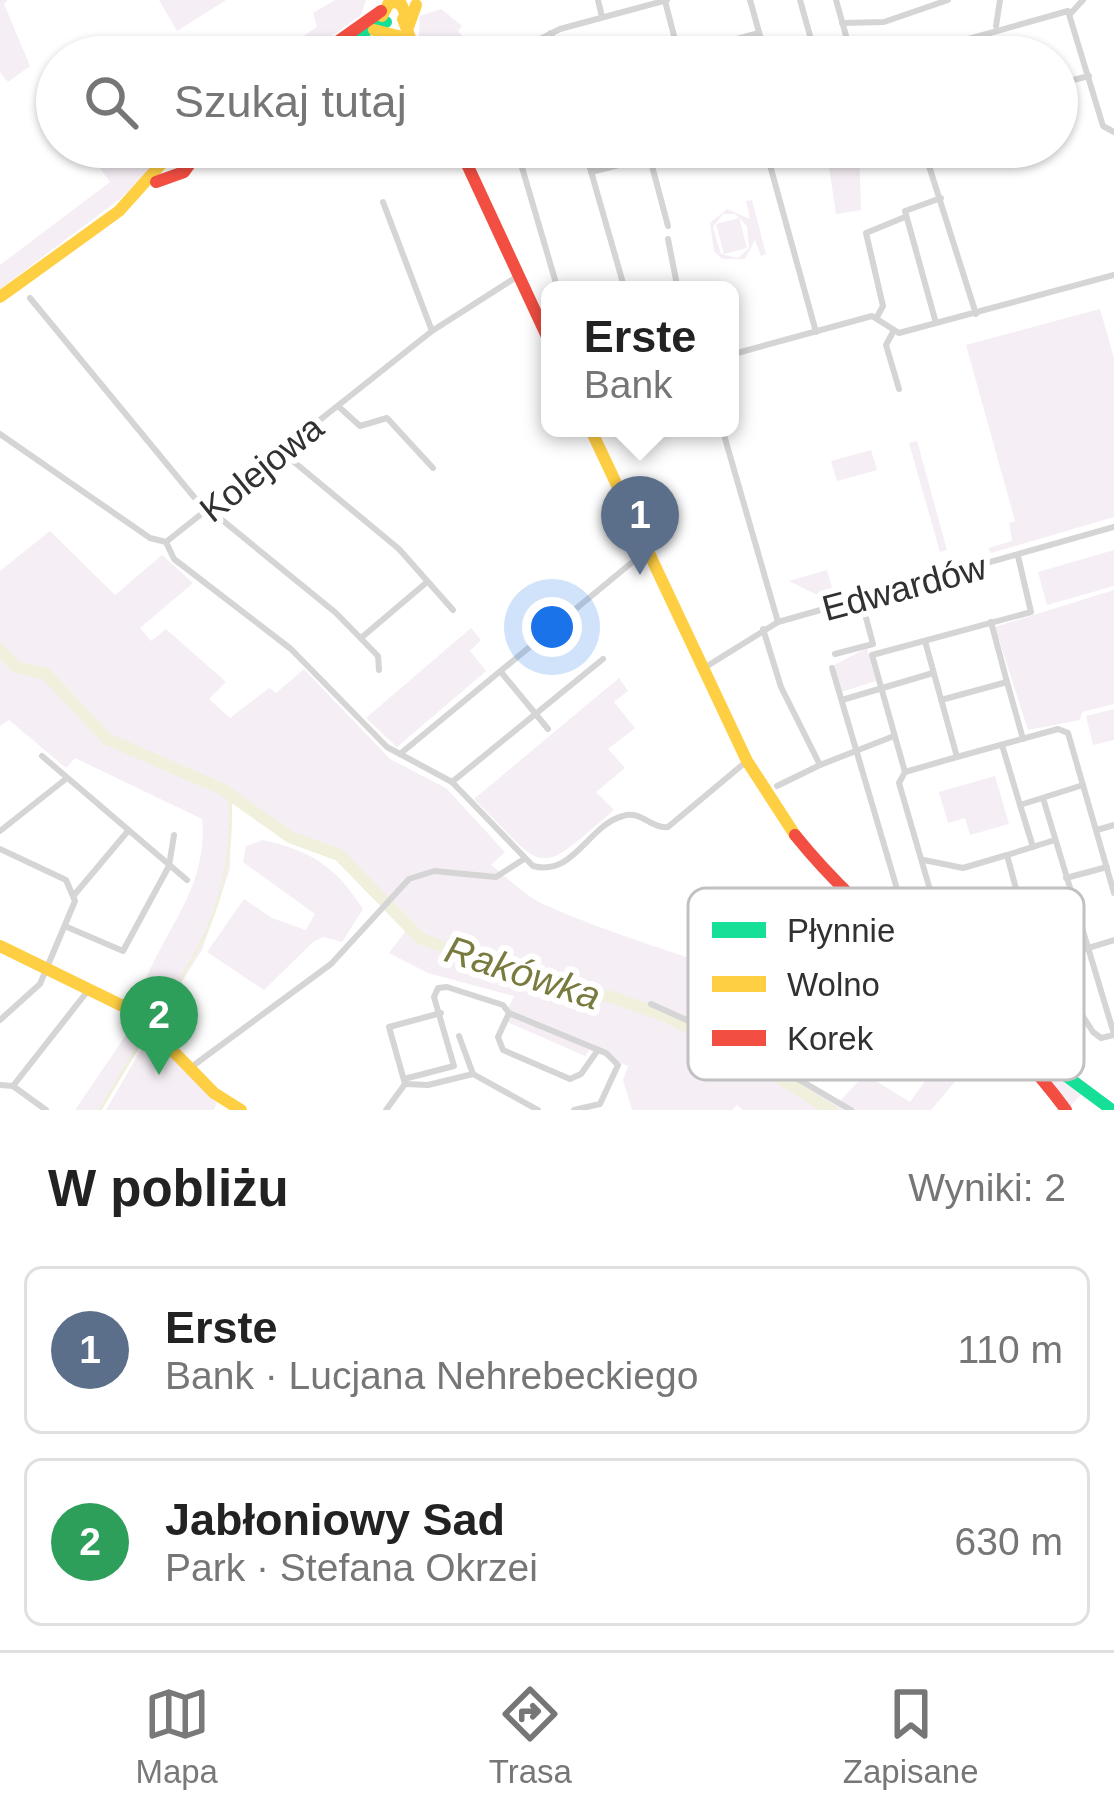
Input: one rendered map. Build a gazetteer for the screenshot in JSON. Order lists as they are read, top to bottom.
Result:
{
  "streets": {
    "street": ["Kolejowa", "Edwardów"]
  },
  "water": ["Rakówka"],
  "legend": ["Płynnie", "Wolno", "Korek"],
  "page": {
    "search": "Szukaj tutaj",
    "popup": ["Erste", "Bank"],
    "pins": ["1", "2"],
    "heading": ["W pobliżu", "Wyniki: 2"],
    "list": [
      {
        "mark": "1",
        "name": "Erste",
        "note": "Bank · Lucjana Nehrebeckiego",
        "value": "110 m"
      },
      {
        "mark": "2",
        "name": "Jabłoniowy Sad",
        "note": "Park · Stefana Okrzei",
        "value": "630 m"
      }
    ],
    "nav": ["Mapa", "Trasa", "Zapisane"]
  }
}
